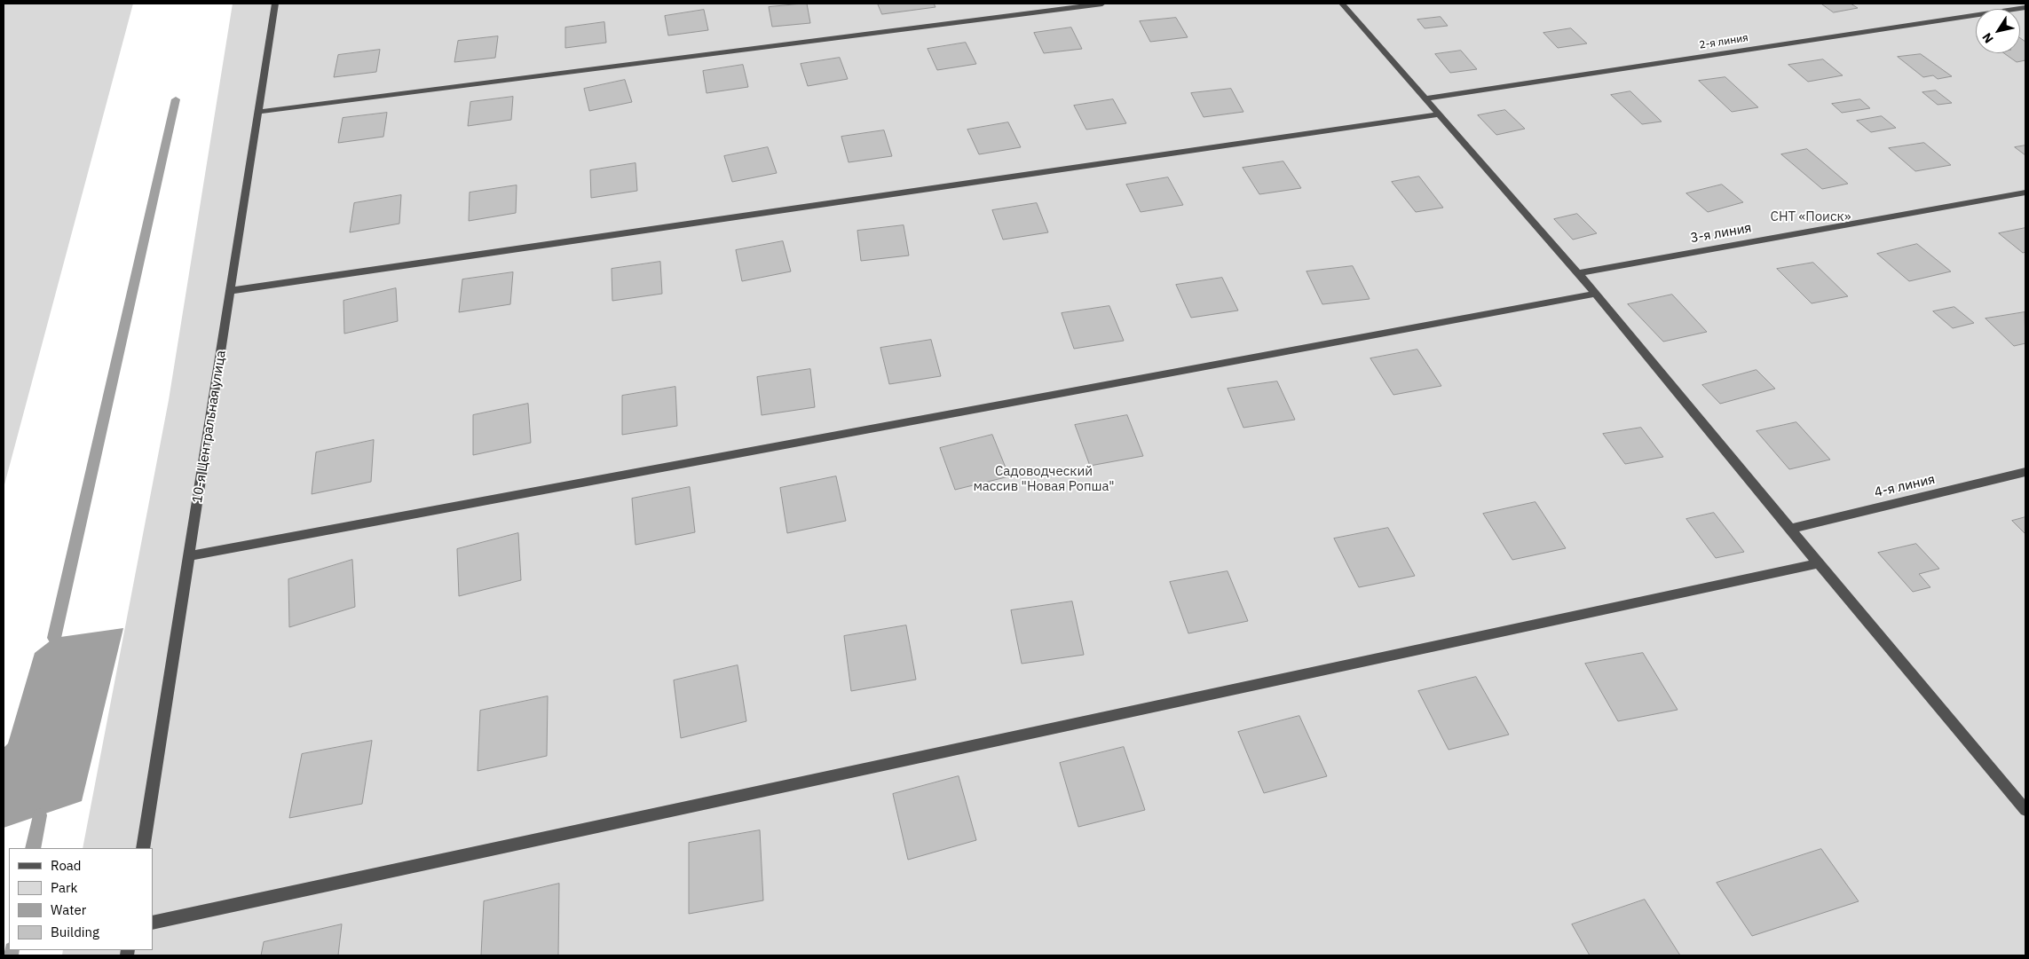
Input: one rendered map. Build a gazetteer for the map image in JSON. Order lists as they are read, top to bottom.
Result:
{
  "streets": {
    "street": [
      "2-я линия",
      "3-я линия",
      "10-я Центральная улица",
      "4-я линия"
    ]
  },
  "parks": ["СНТ «Поиск»", "Садоводческий массив \"Новая Ропша\""],
  "legend": [
    "Road",
    "Park",
    "Water",
    "Building"
  ],
  "north": "bottom left"
}
